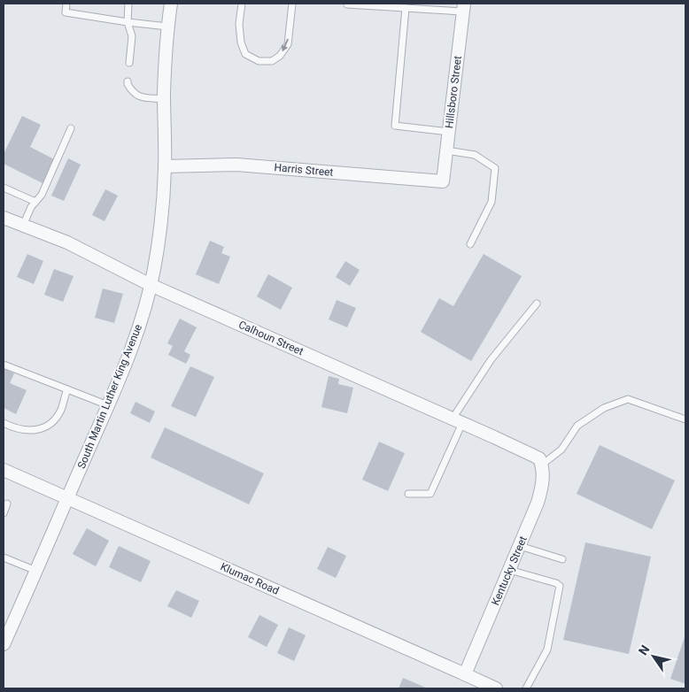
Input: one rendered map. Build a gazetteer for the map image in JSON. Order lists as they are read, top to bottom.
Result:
{
  "streets": {
    "street": [
      "Hillsboro Street",
      "Harris Street",
      "Calhoun Street",
      "South Martin Luther King Avenue",
      "Kentucky Street",
      "Klumac Road"
    ]
  },
  "crossings": [
    ["Hillsboro Street", "Harris Street"],
    ["Harris Street", "South Martin Luther King Avenue"],
    ["Calhoun Street", "South Martin Luther King Avenue"],
    ["Calhoun Street", "Kentucky Street"],
    ["South Martin Luther King Avenue", "Klumac Road"],
    ["Kentucky Street", "Klumac Road"]
  ],
  "north": "top left"
}
